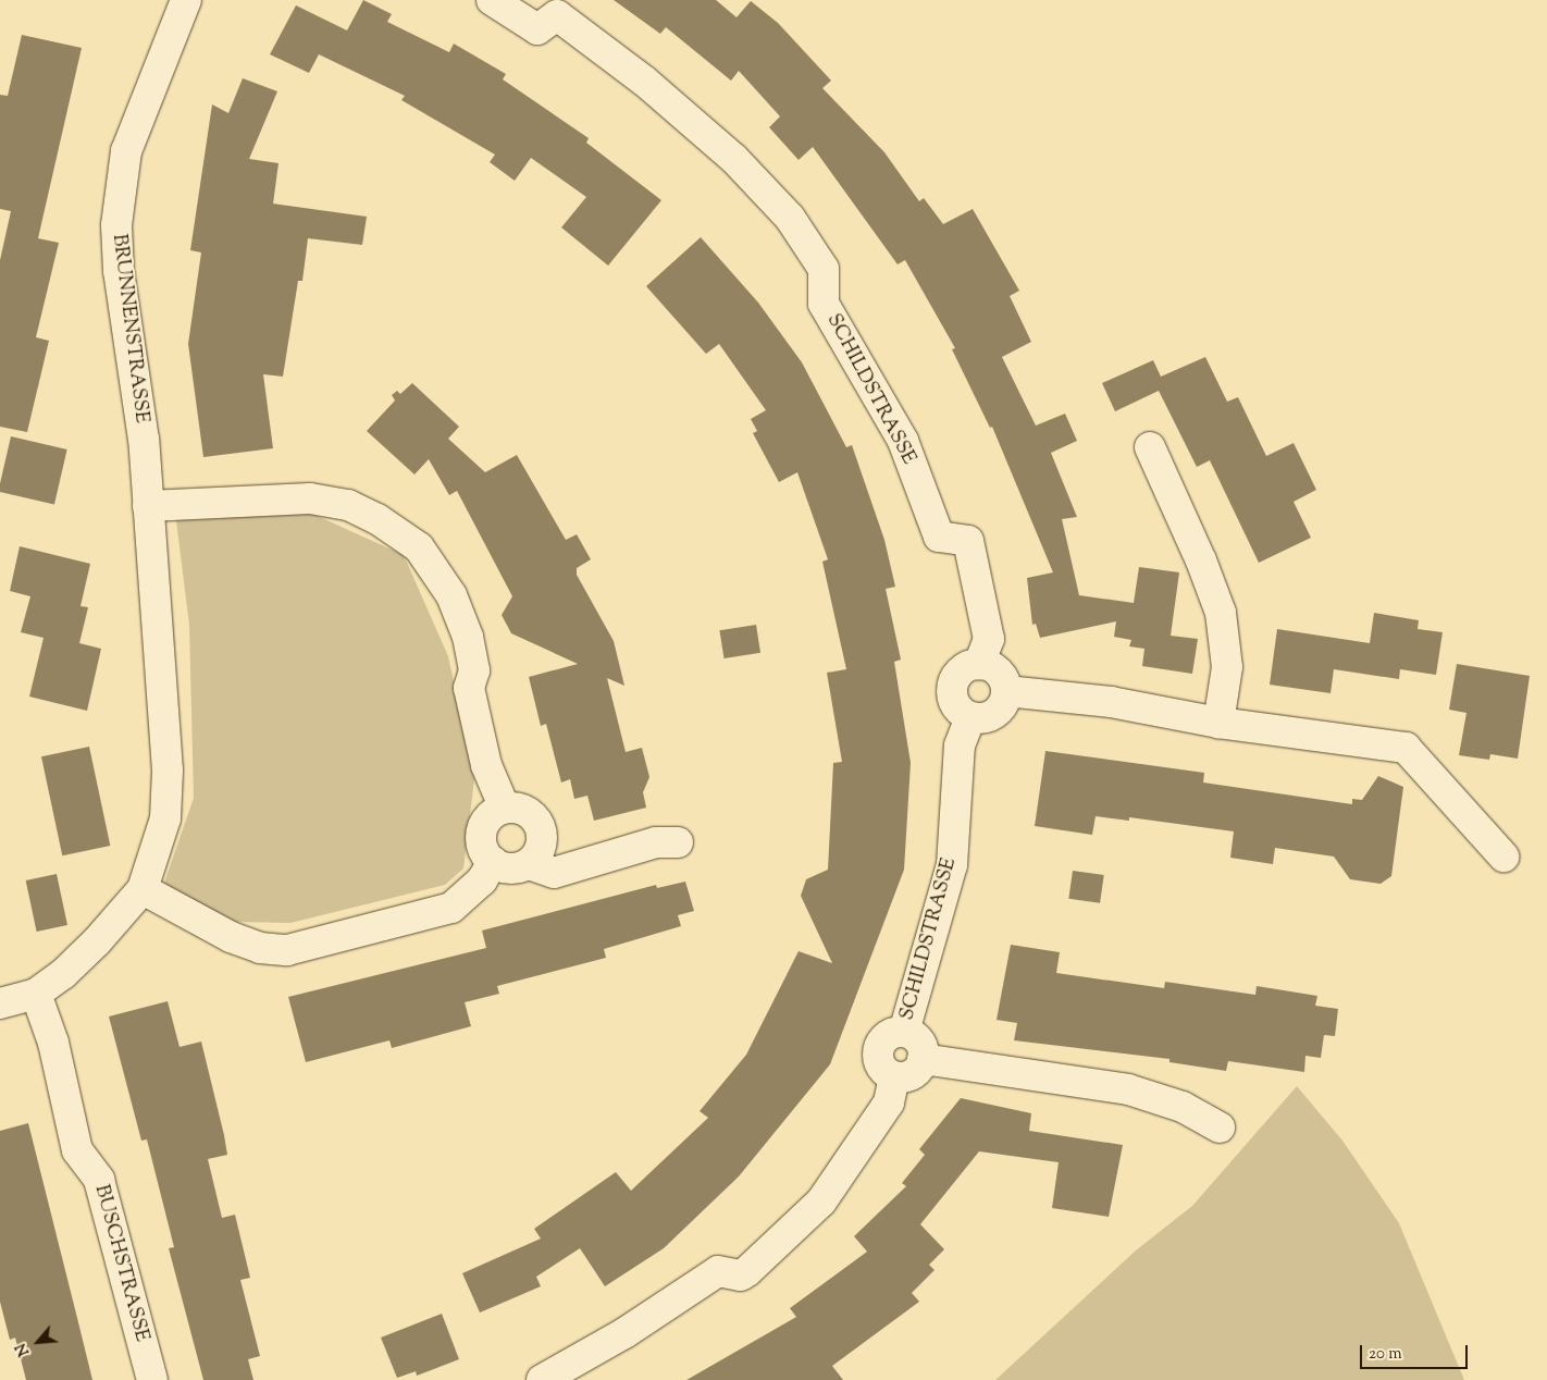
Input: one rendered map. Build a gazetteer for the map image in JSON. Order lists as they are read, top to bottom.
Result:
{
  "streets": {
    "street": ["BRUNNENSTRASSE", "SCHILDSTRASSE", "BUSCHSTRASSE"]
  },
  "crossings": [
    ["BRUNNENSTRASSE", "BUSCHSTRASSE"]
  ],
  "scale_bar": "20 m",
  "north": "bottom left"
}
